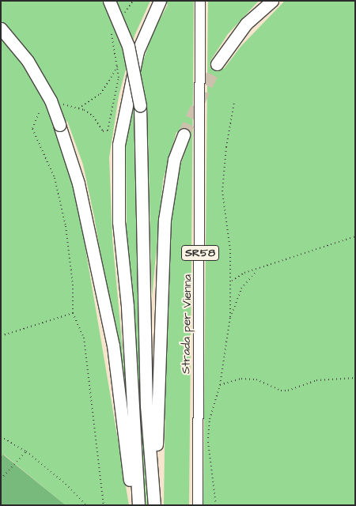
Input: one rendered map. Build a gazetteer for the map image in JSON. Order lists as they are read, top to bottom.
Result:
{
  "streets": {
    "main road": ["SR58", "Strada per Vienna"]
  }
}
